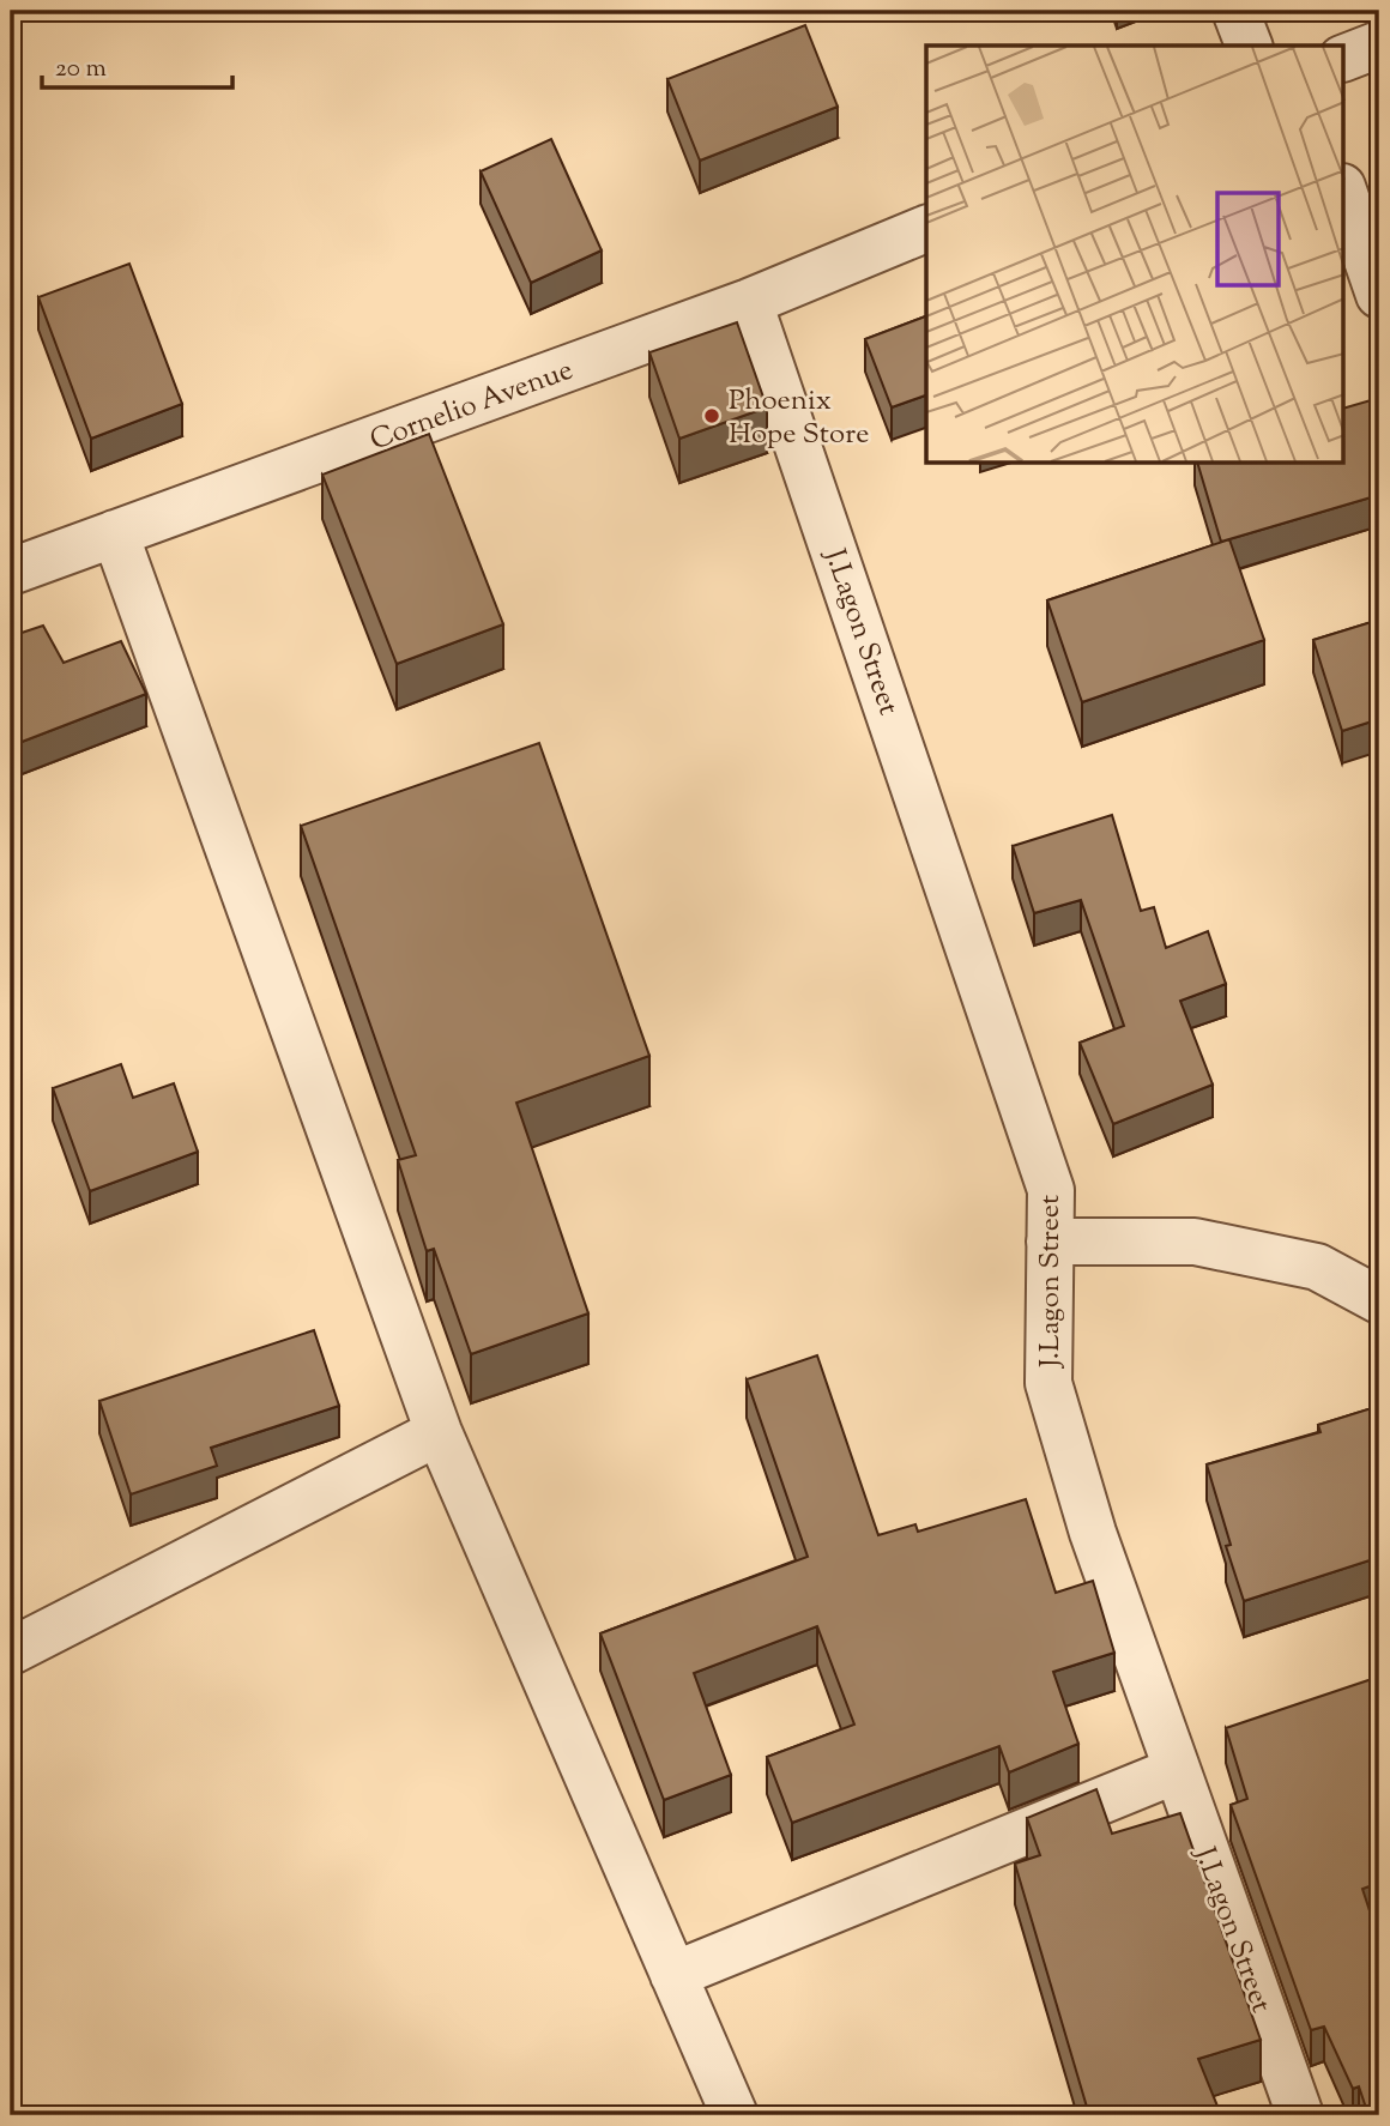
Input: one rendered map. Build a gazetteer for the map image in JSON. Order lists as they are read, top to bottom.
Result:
{
  "streets": {
    "street": ["Cornelio Avenue", "J.Lagon Street"]
  },
  "crossings": [
    ["Cornelio Avenue", "J.Lagon Street"]
  ],
  "places": ["Phoenix Hope Store"],
  "scale_bar": "20 m"
}
